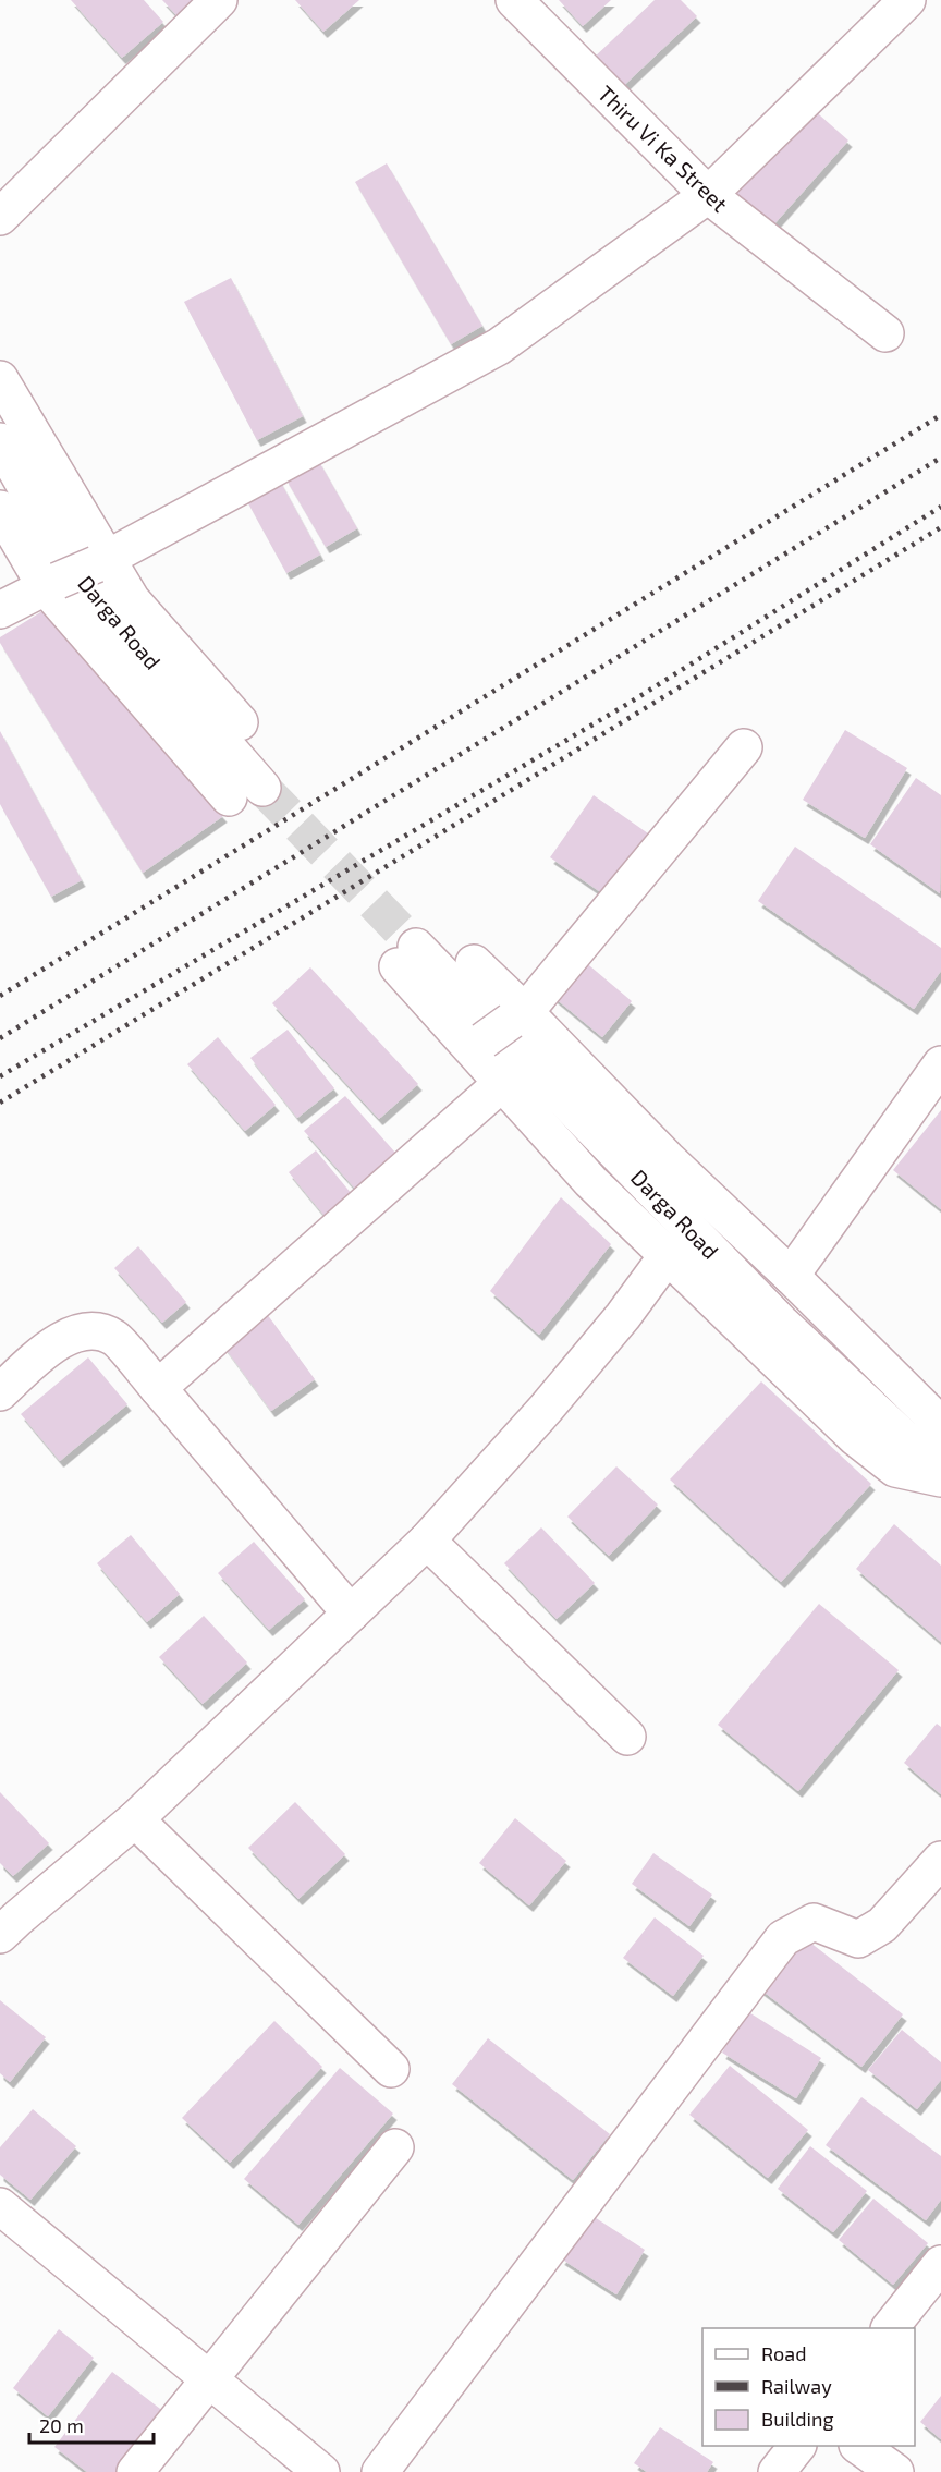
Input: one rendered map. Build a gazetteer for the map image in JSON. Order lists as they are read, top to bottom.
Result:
{
  "streets": {
    "street": ["Thiru Vi Ka Street", "Darga Road"]
  },
  "legend": ["Road", "Railway", "Building"],
  "scale_bar": "20 m"
}
